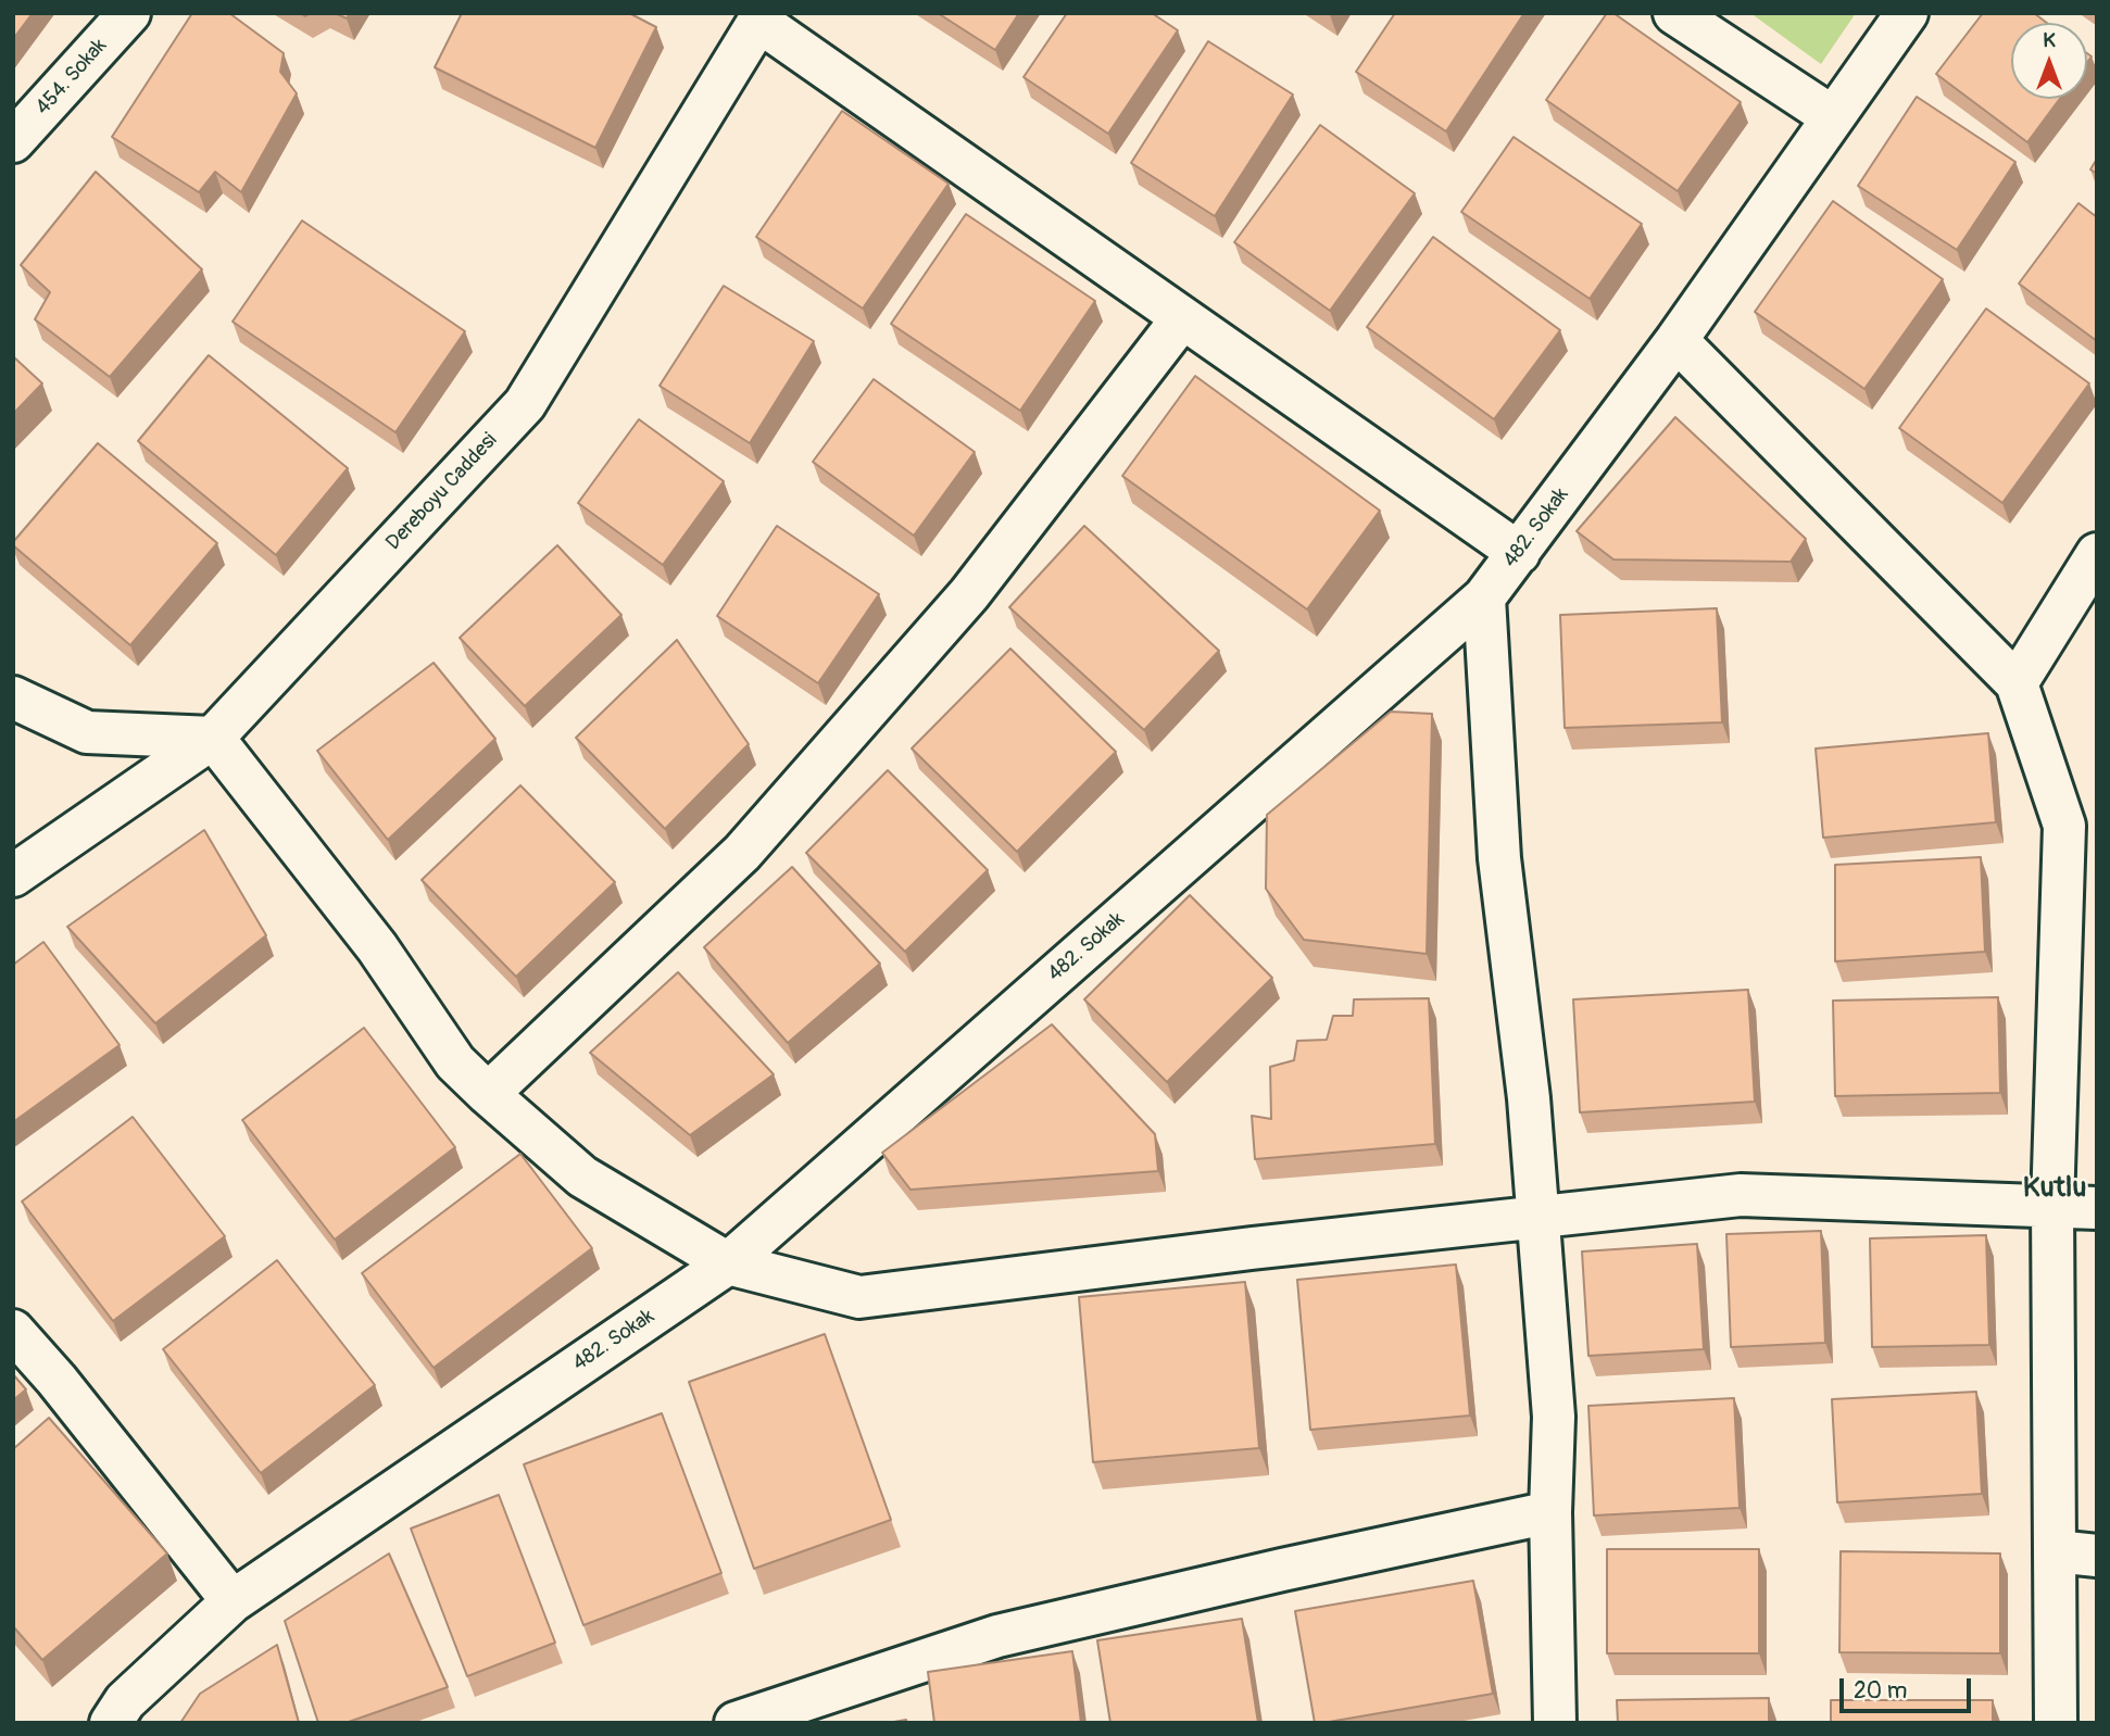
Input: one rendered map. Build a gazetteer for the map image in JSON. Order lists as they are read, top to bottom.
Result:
{
  "streets": {
    "street": ["454. Sokak", "Dereboyu Caddesi", "482. Sokak"]
  },
  "districts": ["Kutlu"],
  "scale_bar": "20 m",
  "north": "top"
}
